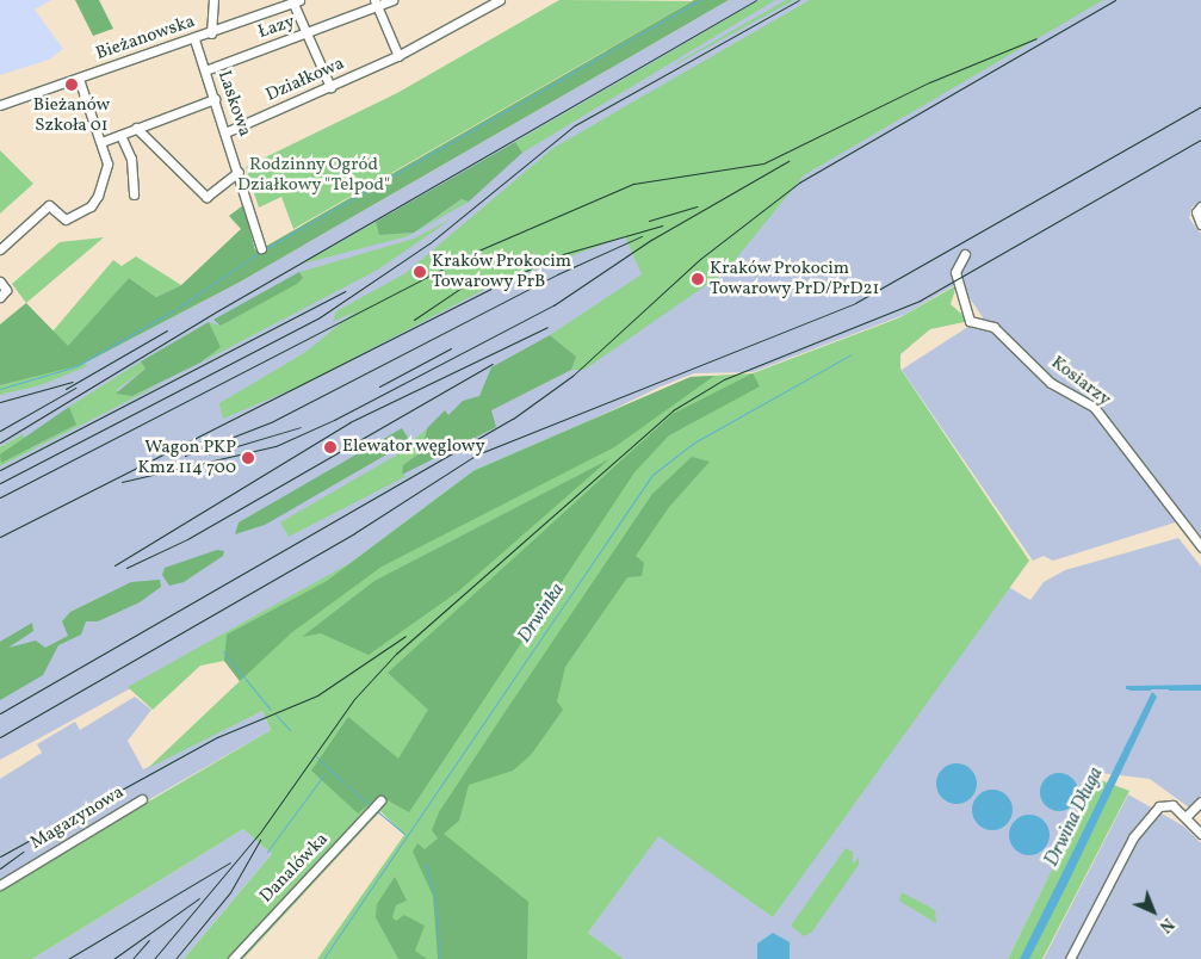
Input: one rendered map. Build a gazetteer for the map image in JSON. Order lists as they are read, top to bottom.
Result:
{
  "streets": {
    "street": [
      "Łazy",
      "Bieżanowska",
      "Działkowa",
      "Laskowa",
      "Kosiarzy",
      "Magazynowa",
      "Danalówka"
    ]
  },
  "crossings": [
    ["Łazy", "Laskowa"],
    ["Bieżanowska", "Laskowa"],
    ["Działkowa", "Laskowa"]
  ],
  "water": ["Drwinka", "Drwina Długa"],
  "parks": ["Rodzinny Ogród Działkowy \"Telpod\""],
  "places": [
    "Bieżanów Szkoła 01",
    "Kraków Prokocim Towarowy PrB",
    "Kraków Prokocim Towarowy PrD/PrD21",
    "Elewator węglowy",
    "Wagon PKP Kmz 114 700"
  ],
  "north": "bottom right"
}
